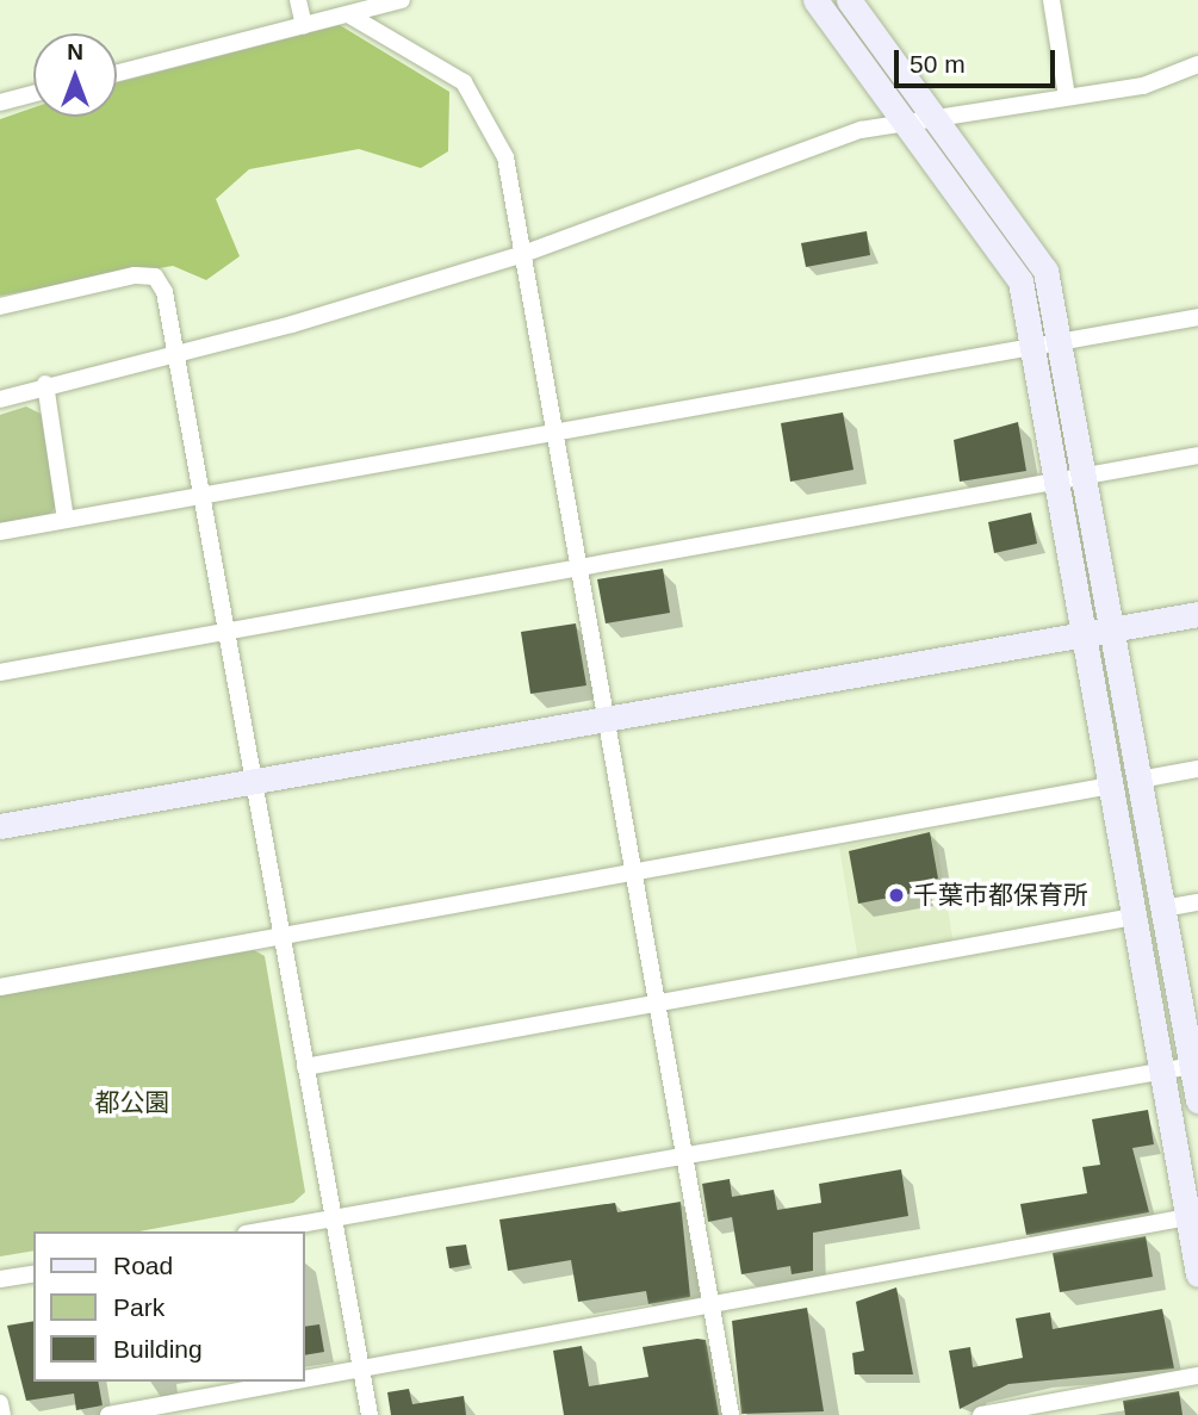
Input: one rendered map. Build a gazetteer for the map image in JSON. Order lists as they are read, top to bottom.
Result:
{
  "parks": ["都公園"],
  "places": ["千葉市都保育所"],
  "legend": ["Road", "Park", "Building"],
  "scale_bar": "50 m",
  "north": "top"
}
